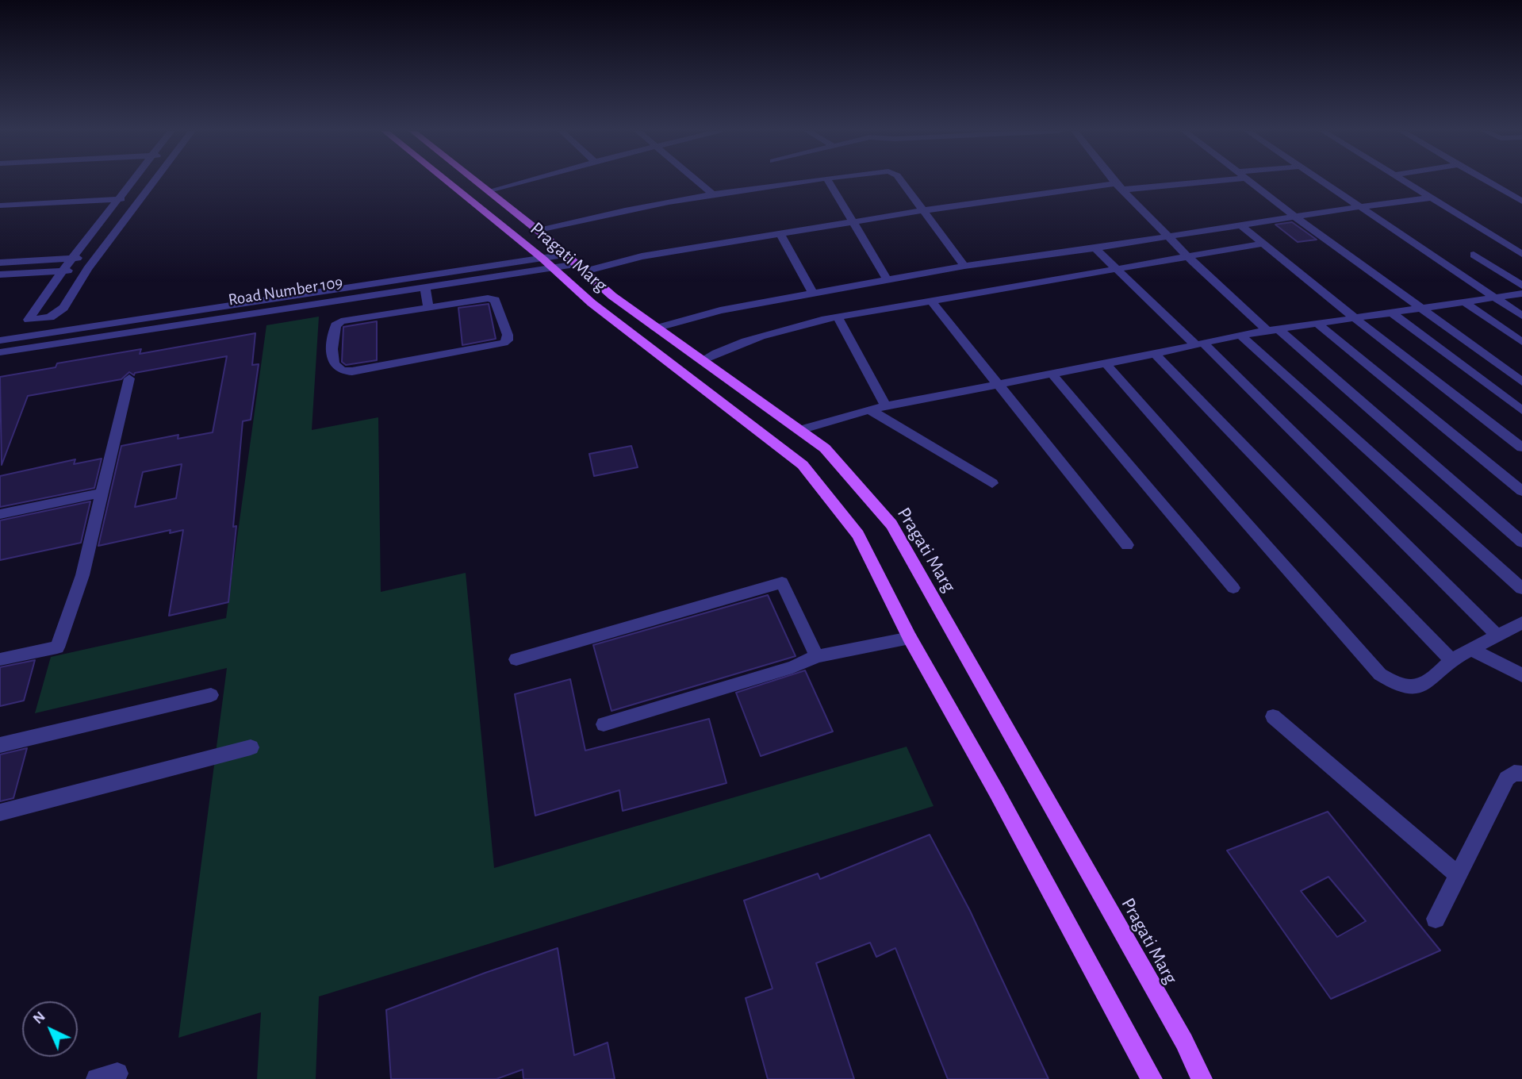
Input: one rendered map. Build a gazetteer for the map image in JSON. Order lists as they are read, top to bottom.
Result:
{
  "streets": {
    "main road": ["Pragati Marg"],
    "street": ["Road Number 109"]
  },
  "crossings": [
    ["Pragati Marg", "Road Number 109"]
  ],
  "north": "top left"
}
